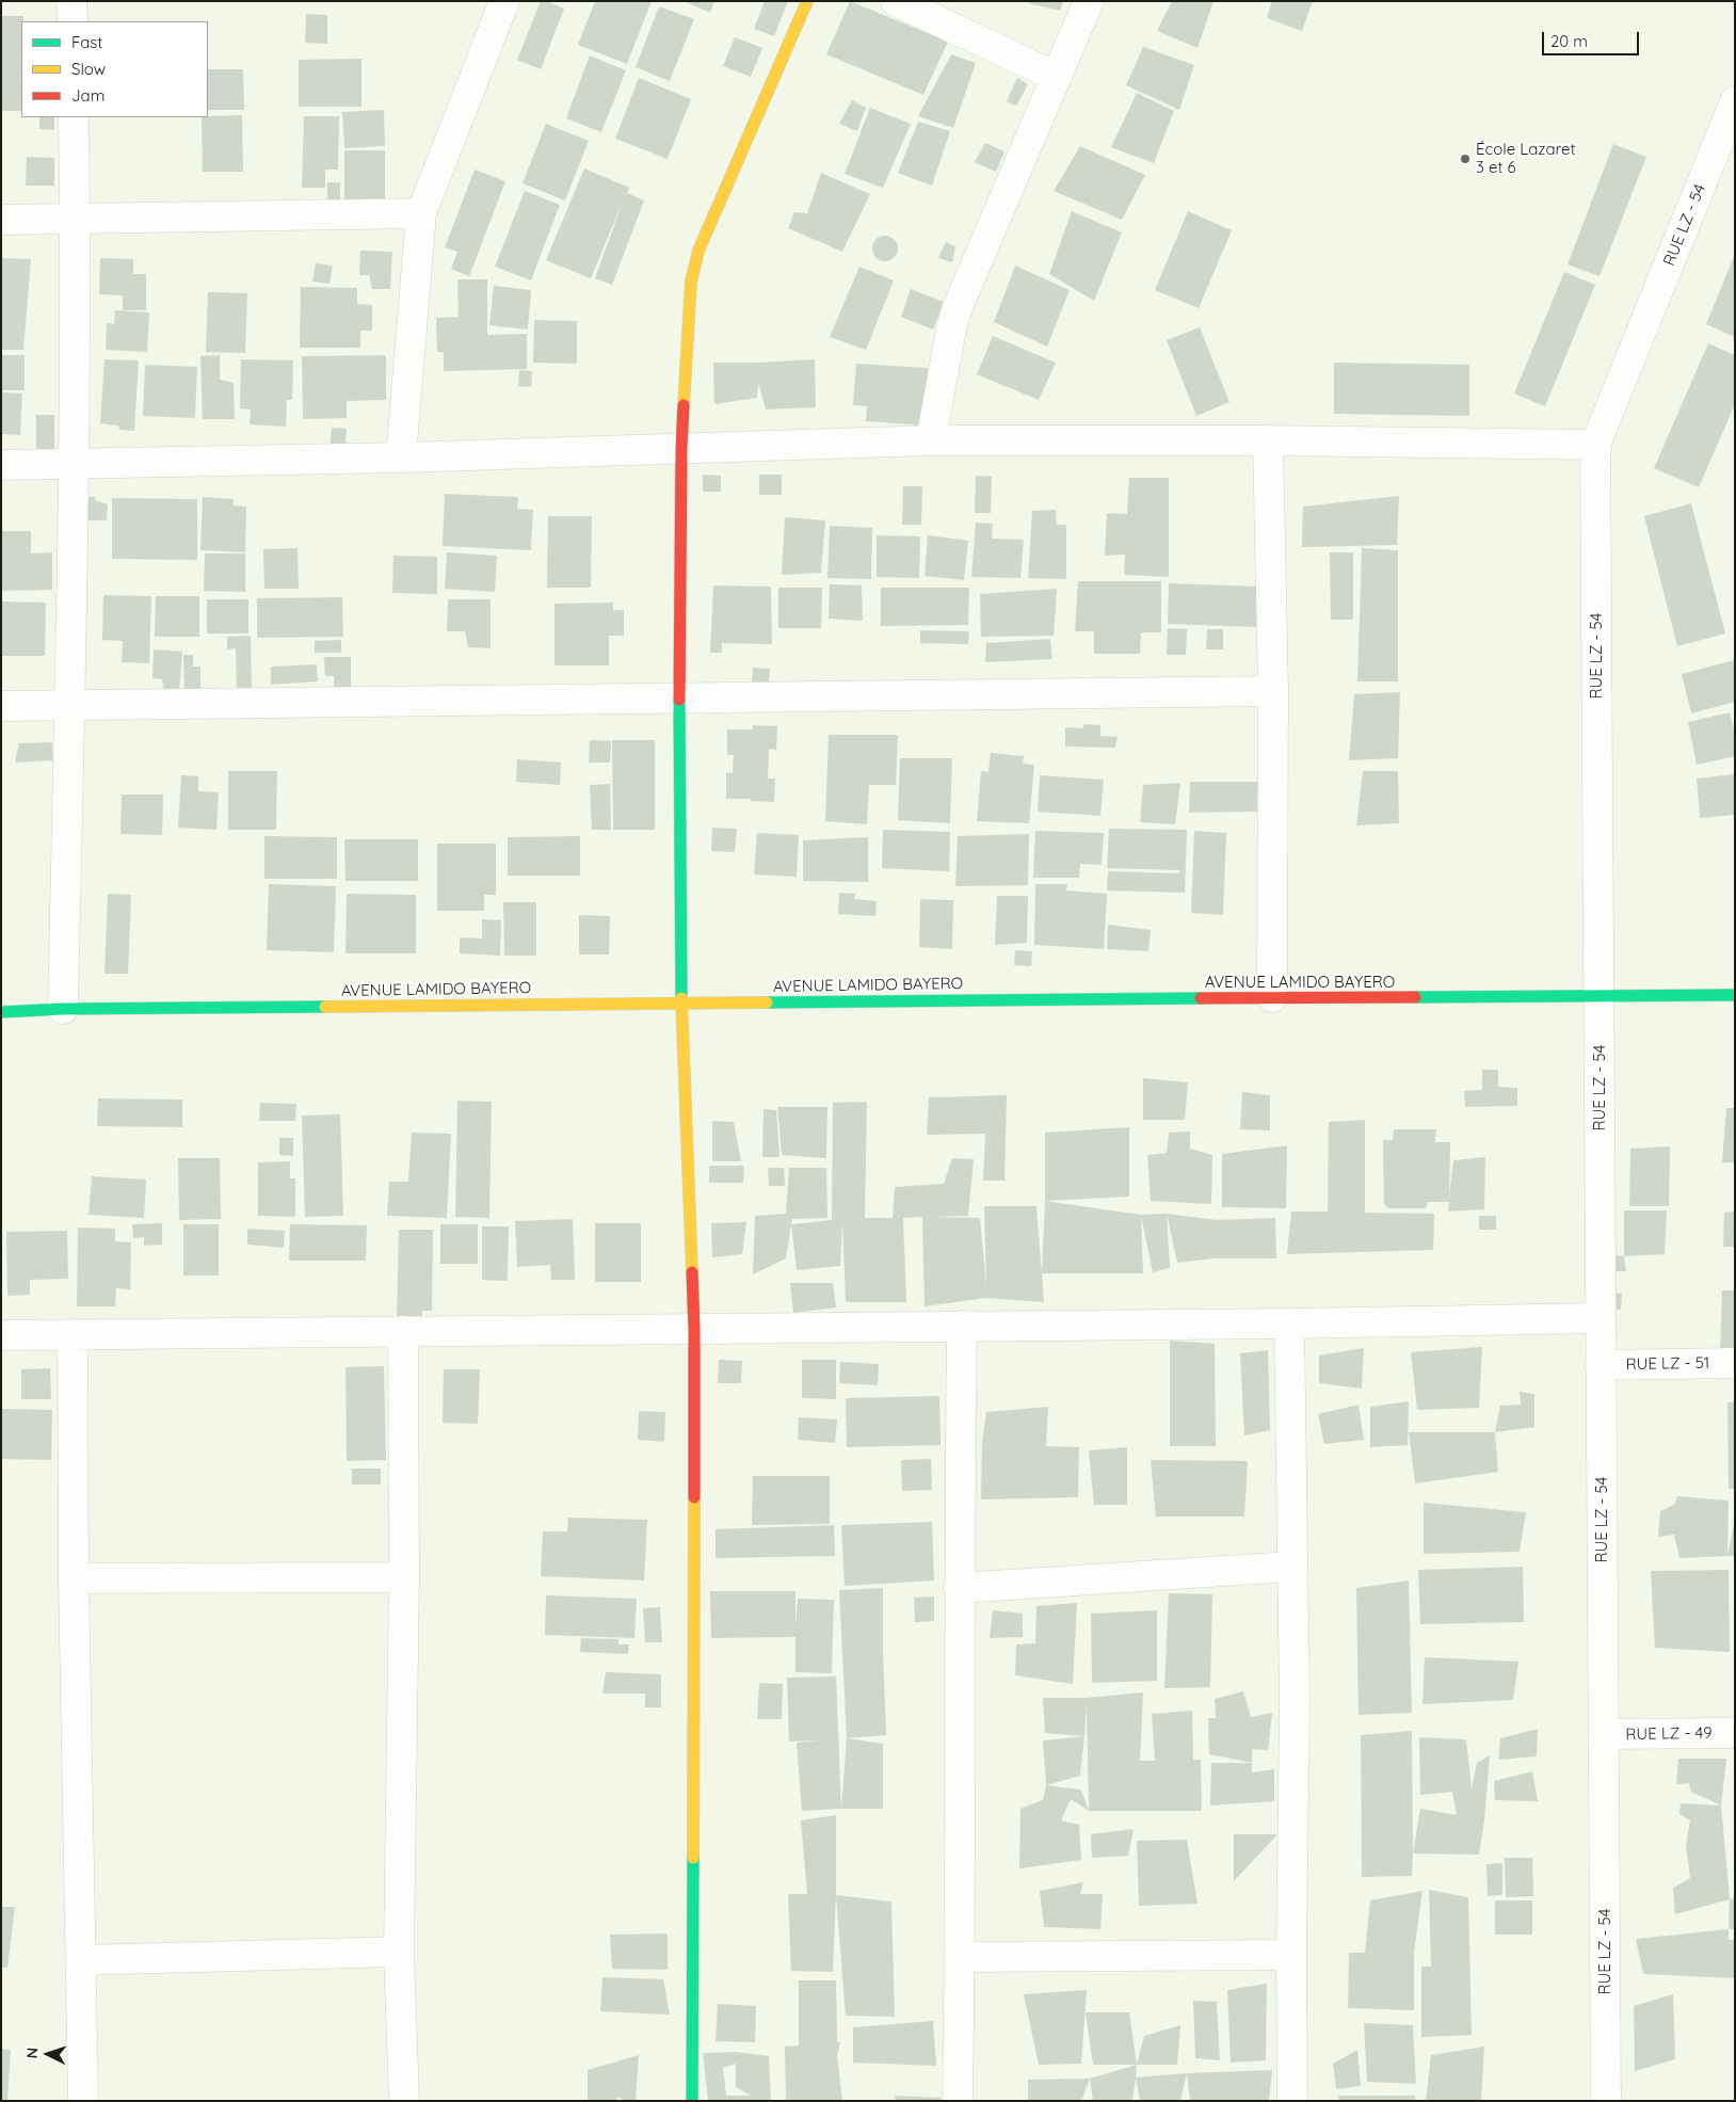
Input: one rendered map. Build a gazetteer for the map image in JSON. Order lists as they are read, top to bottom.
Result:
{
  "streets": {
    "street": [
      "RUE LZ - 54",
      "AVENUE LAMIDO BAYERO",
      "RUE LZ - 51",
      "RUE LZ - 49"
    ]
  },
  "crossings": [
    ["RUE LZ - 54", "AVENUE LAMIDO BAYERO"],
    ["RUE LZ - 54", "RUE LZ - 51"],
    ["RUE LZ - 54", "RUE LZ - 49"]
  ],
  "places": ["École Lazaret 3 et 6"],
  "legend": ["Fast", "Slow", "Jam"],
  "scale_bar": "20 m",
  "north": "left"
}
